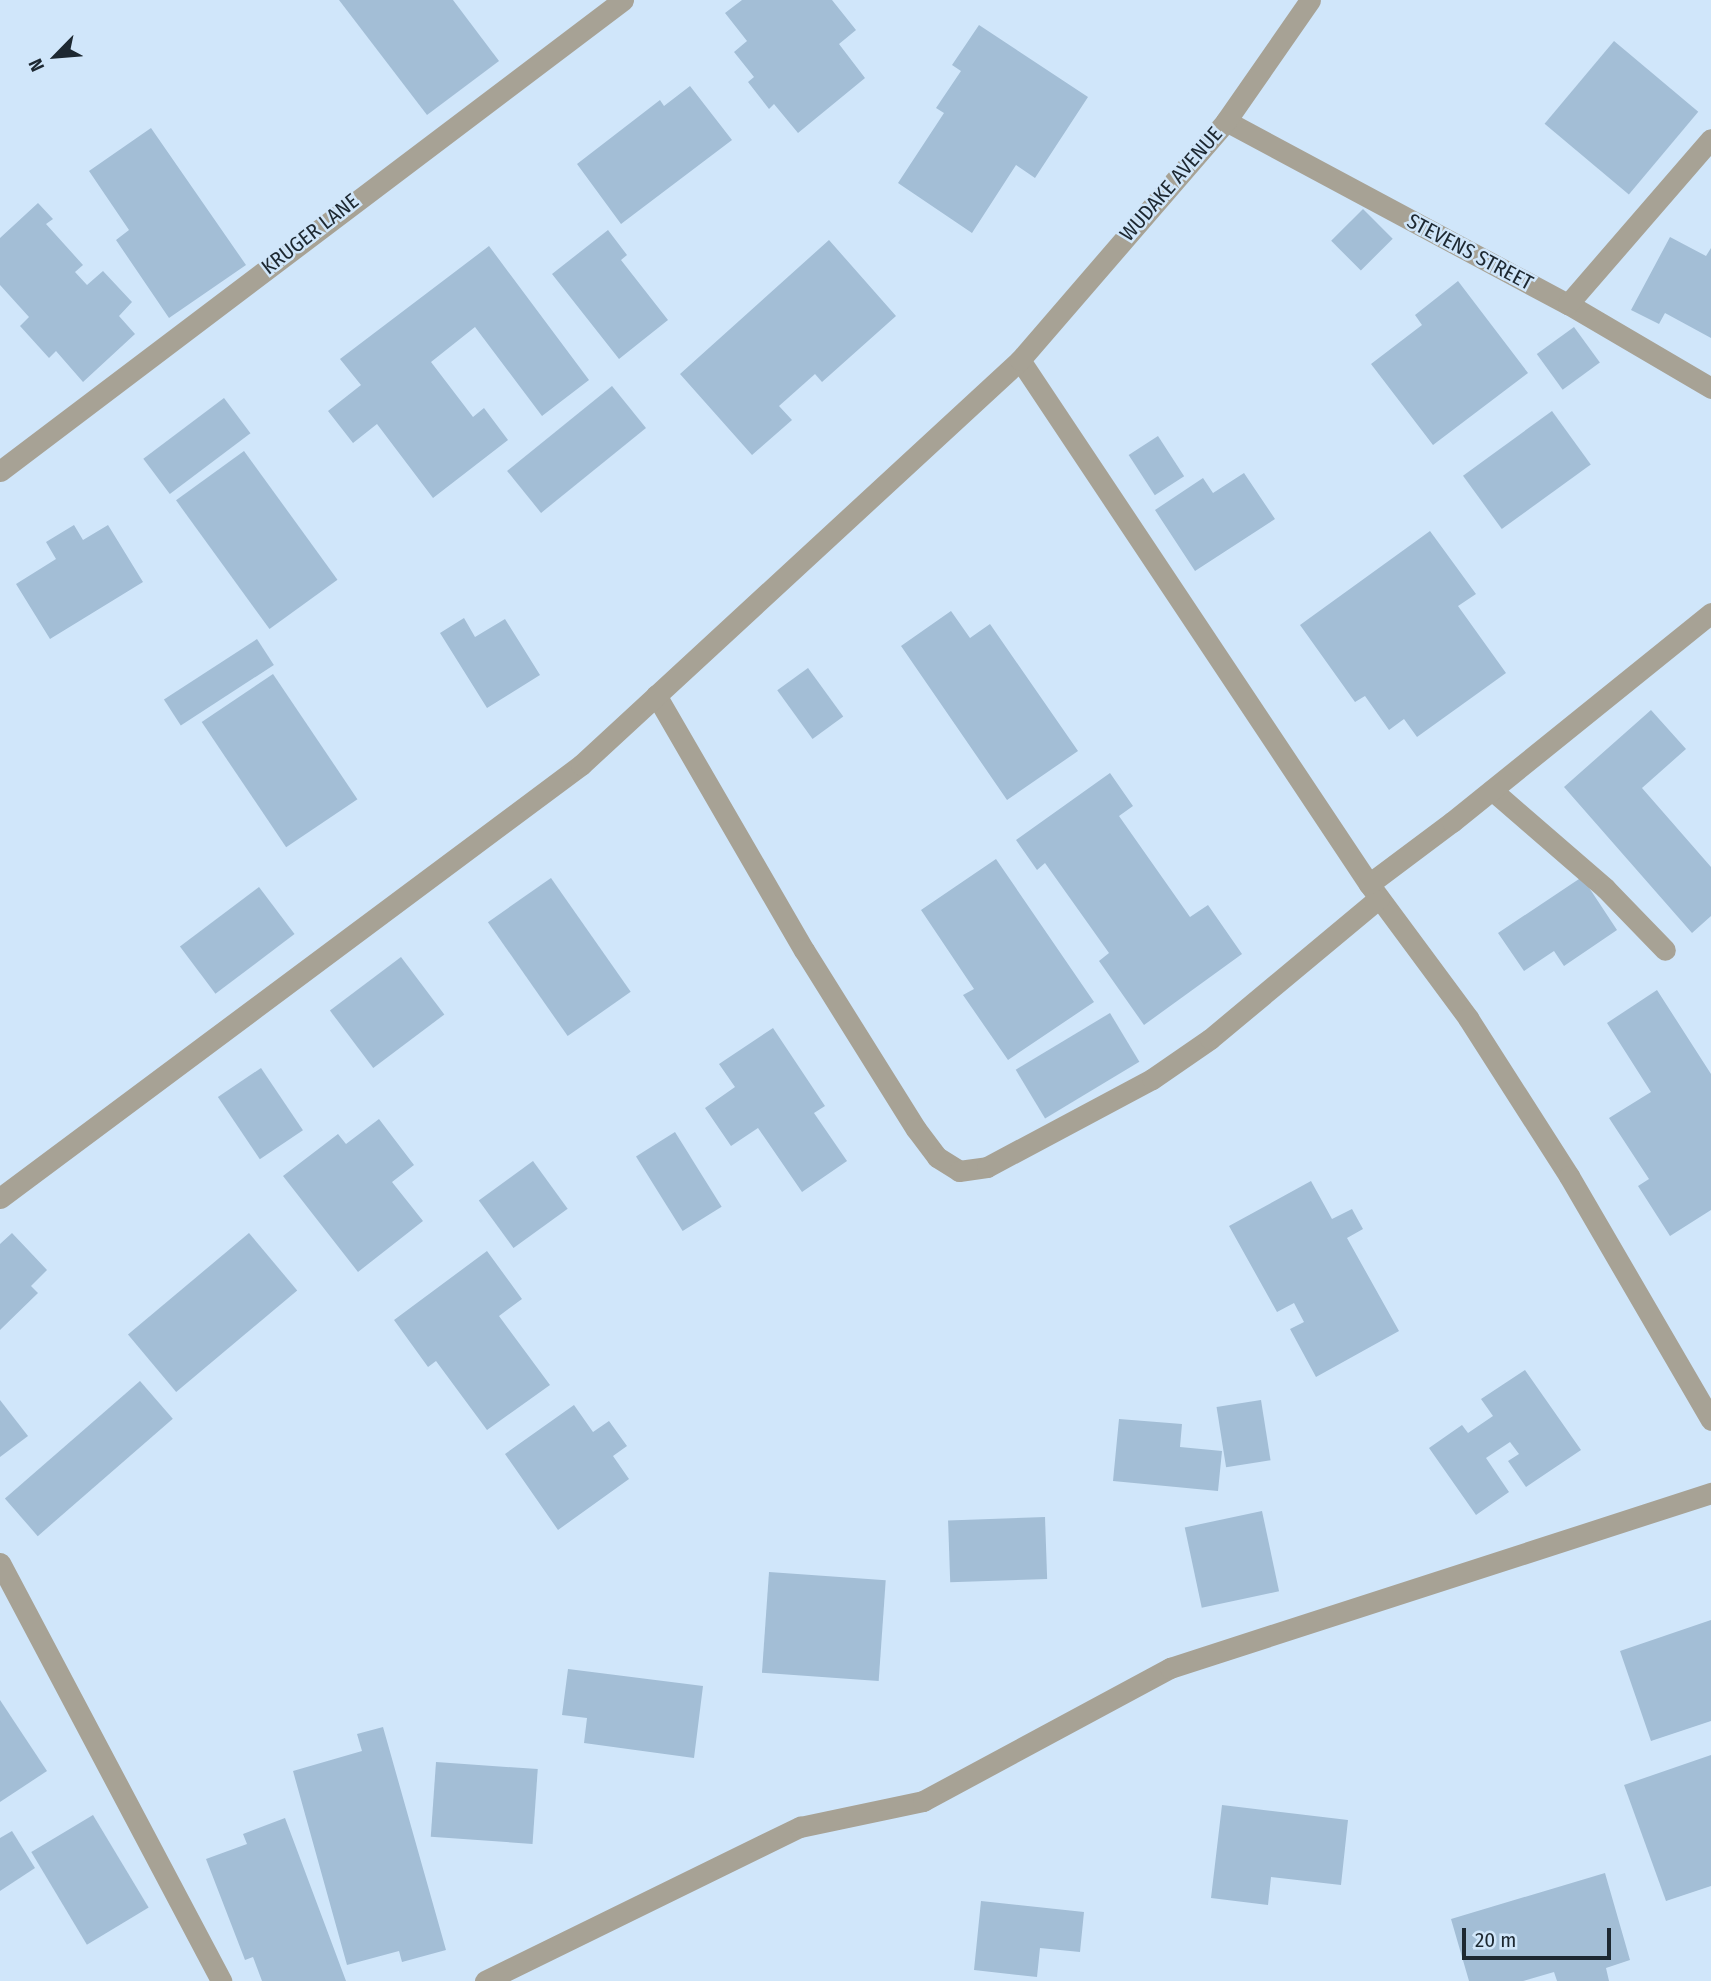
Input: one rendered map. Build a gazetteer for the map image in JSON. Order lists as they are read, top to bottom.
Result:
{
  "streets": {
    "street": ["WUDAKE AVENUE", "KRUGER LANE", "STEVENS STREET"]
  },
  "crossings": [
    ["WUDAKE AVENUE", "STEVENS STREET"]
  ],
  "scale_bar": "20 m",
  "north": "bottom left"
}
